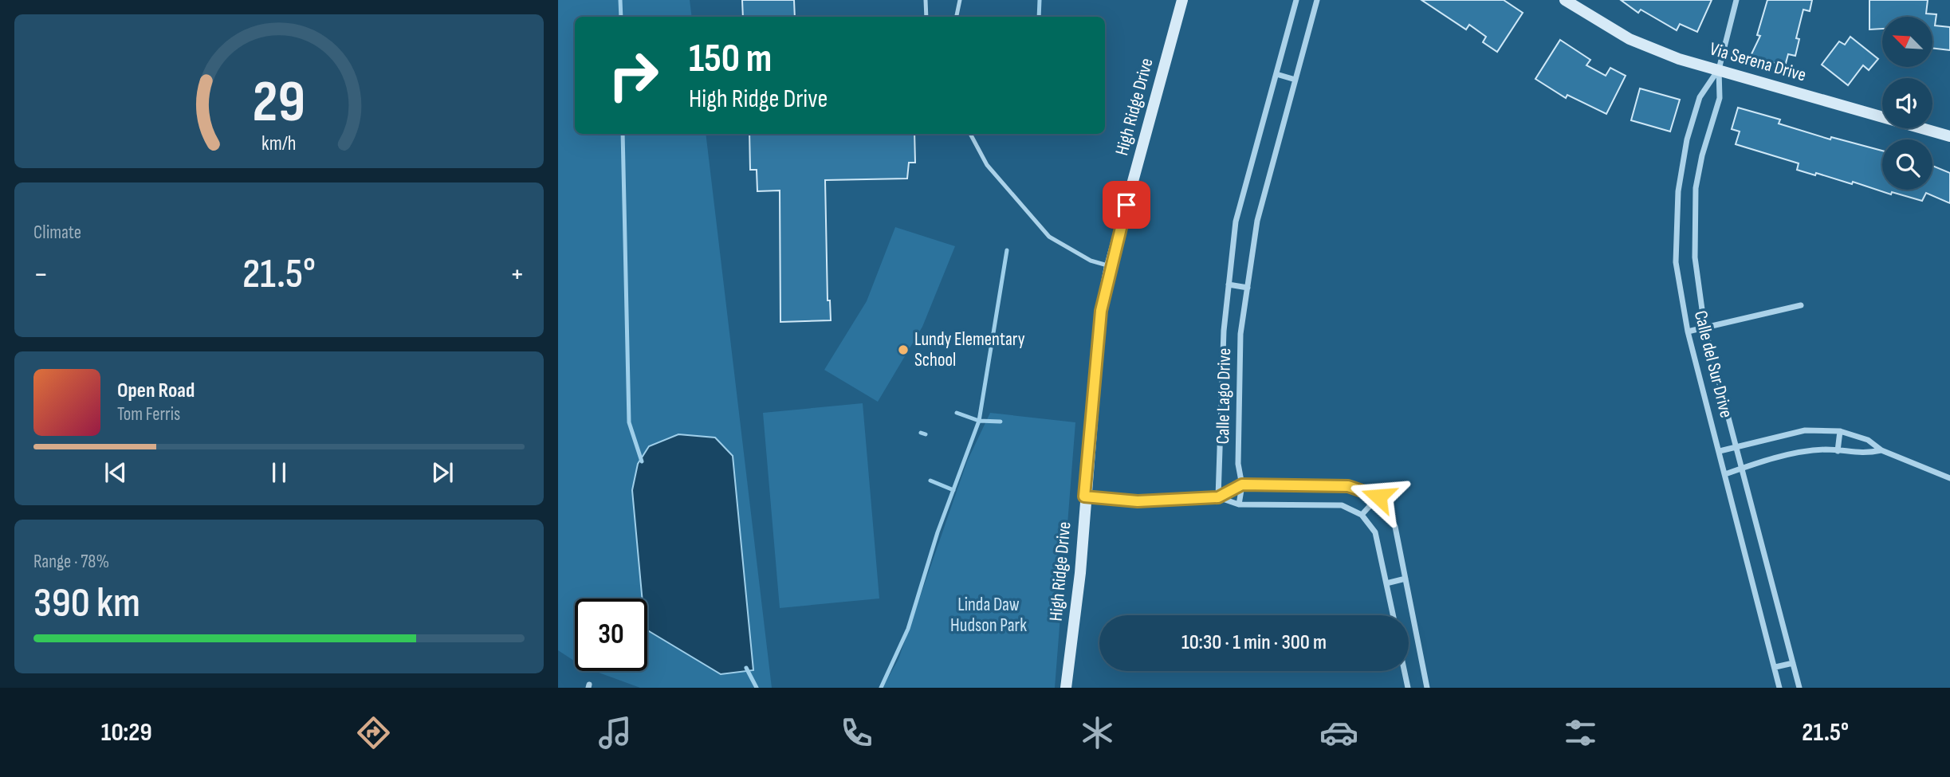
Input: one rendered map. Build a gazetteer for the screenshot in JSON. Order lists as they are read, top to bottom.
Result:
{
  "streets": {
    "street": [
      "Via Serena Drive",
      "High Ridge Drive",
      "Calle del Sur Drive",
      "Calle Lago Drive"
    ]
  },
  "crossings": [
    ["Via Serena Drive", "Calle del Sur Drive"]
  ],
  "parks": ["Linda Daw Hudson Park"],
  "places": ["Lundy Elementary School"],
  "north": "top left",
  "page": {
    "turn": ["150 m", "High Ridge Drive"],
    "tile": [
      "Climate",
      ["Range · 78%", "390 km"]
    ],
    "heat": ["−", "21.5°", "+"],
    "song": ["Open Road", "Tom Ferris"],
    "limit": "30",
    "trip": "10:30 · 1 min · 300 m",
    "tabs": ["10:29", "21.5°"],
    "gauge": ["29", "km/h"]
  }
}
